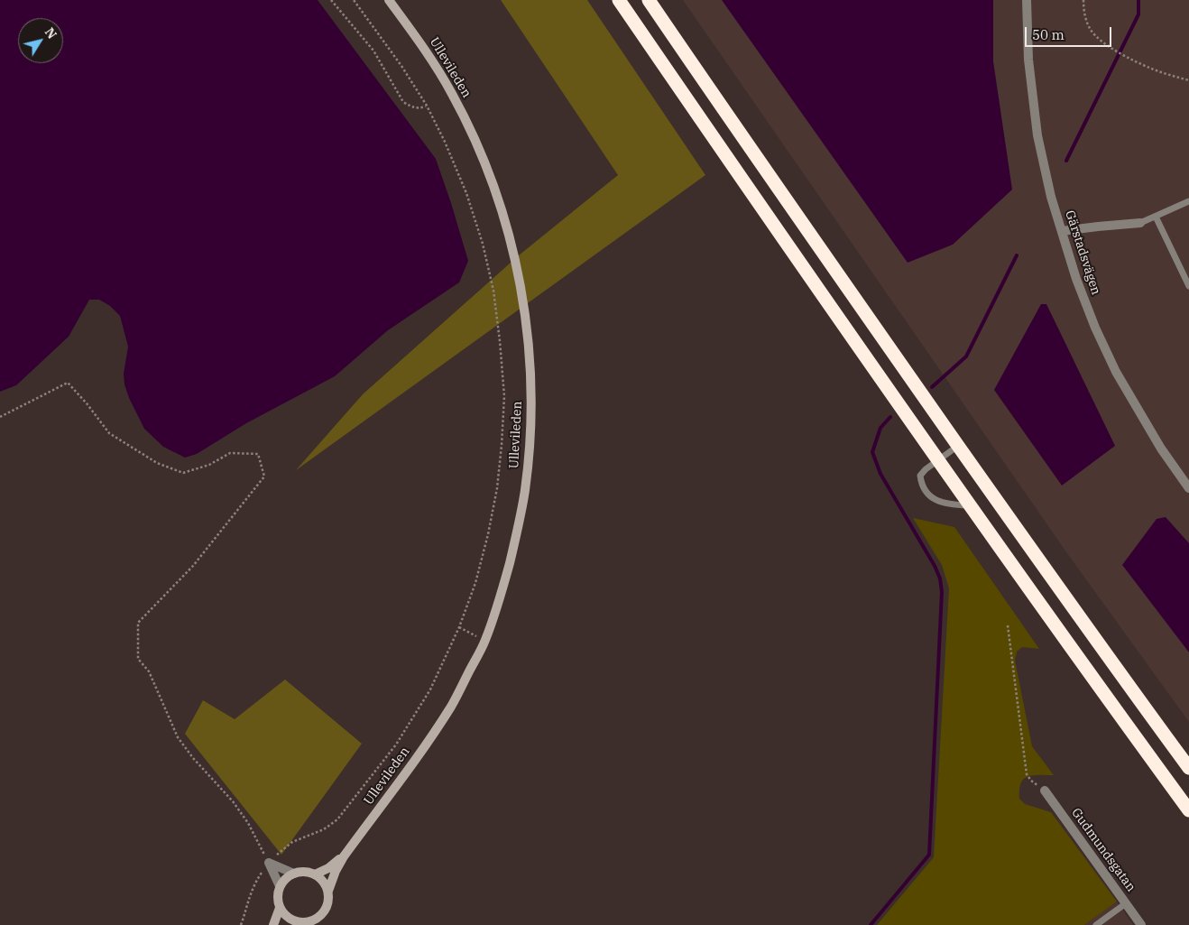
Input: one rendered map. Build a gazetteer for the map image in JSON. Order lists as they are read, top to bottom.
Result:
{
  "streets": {
    "main road": ["Ullevileden"],
    "street": ["Gärstadsvägen", "Gudmundsgatan"]
  },
  "scale_bar": "50 m",
  "north": "top right"
}
